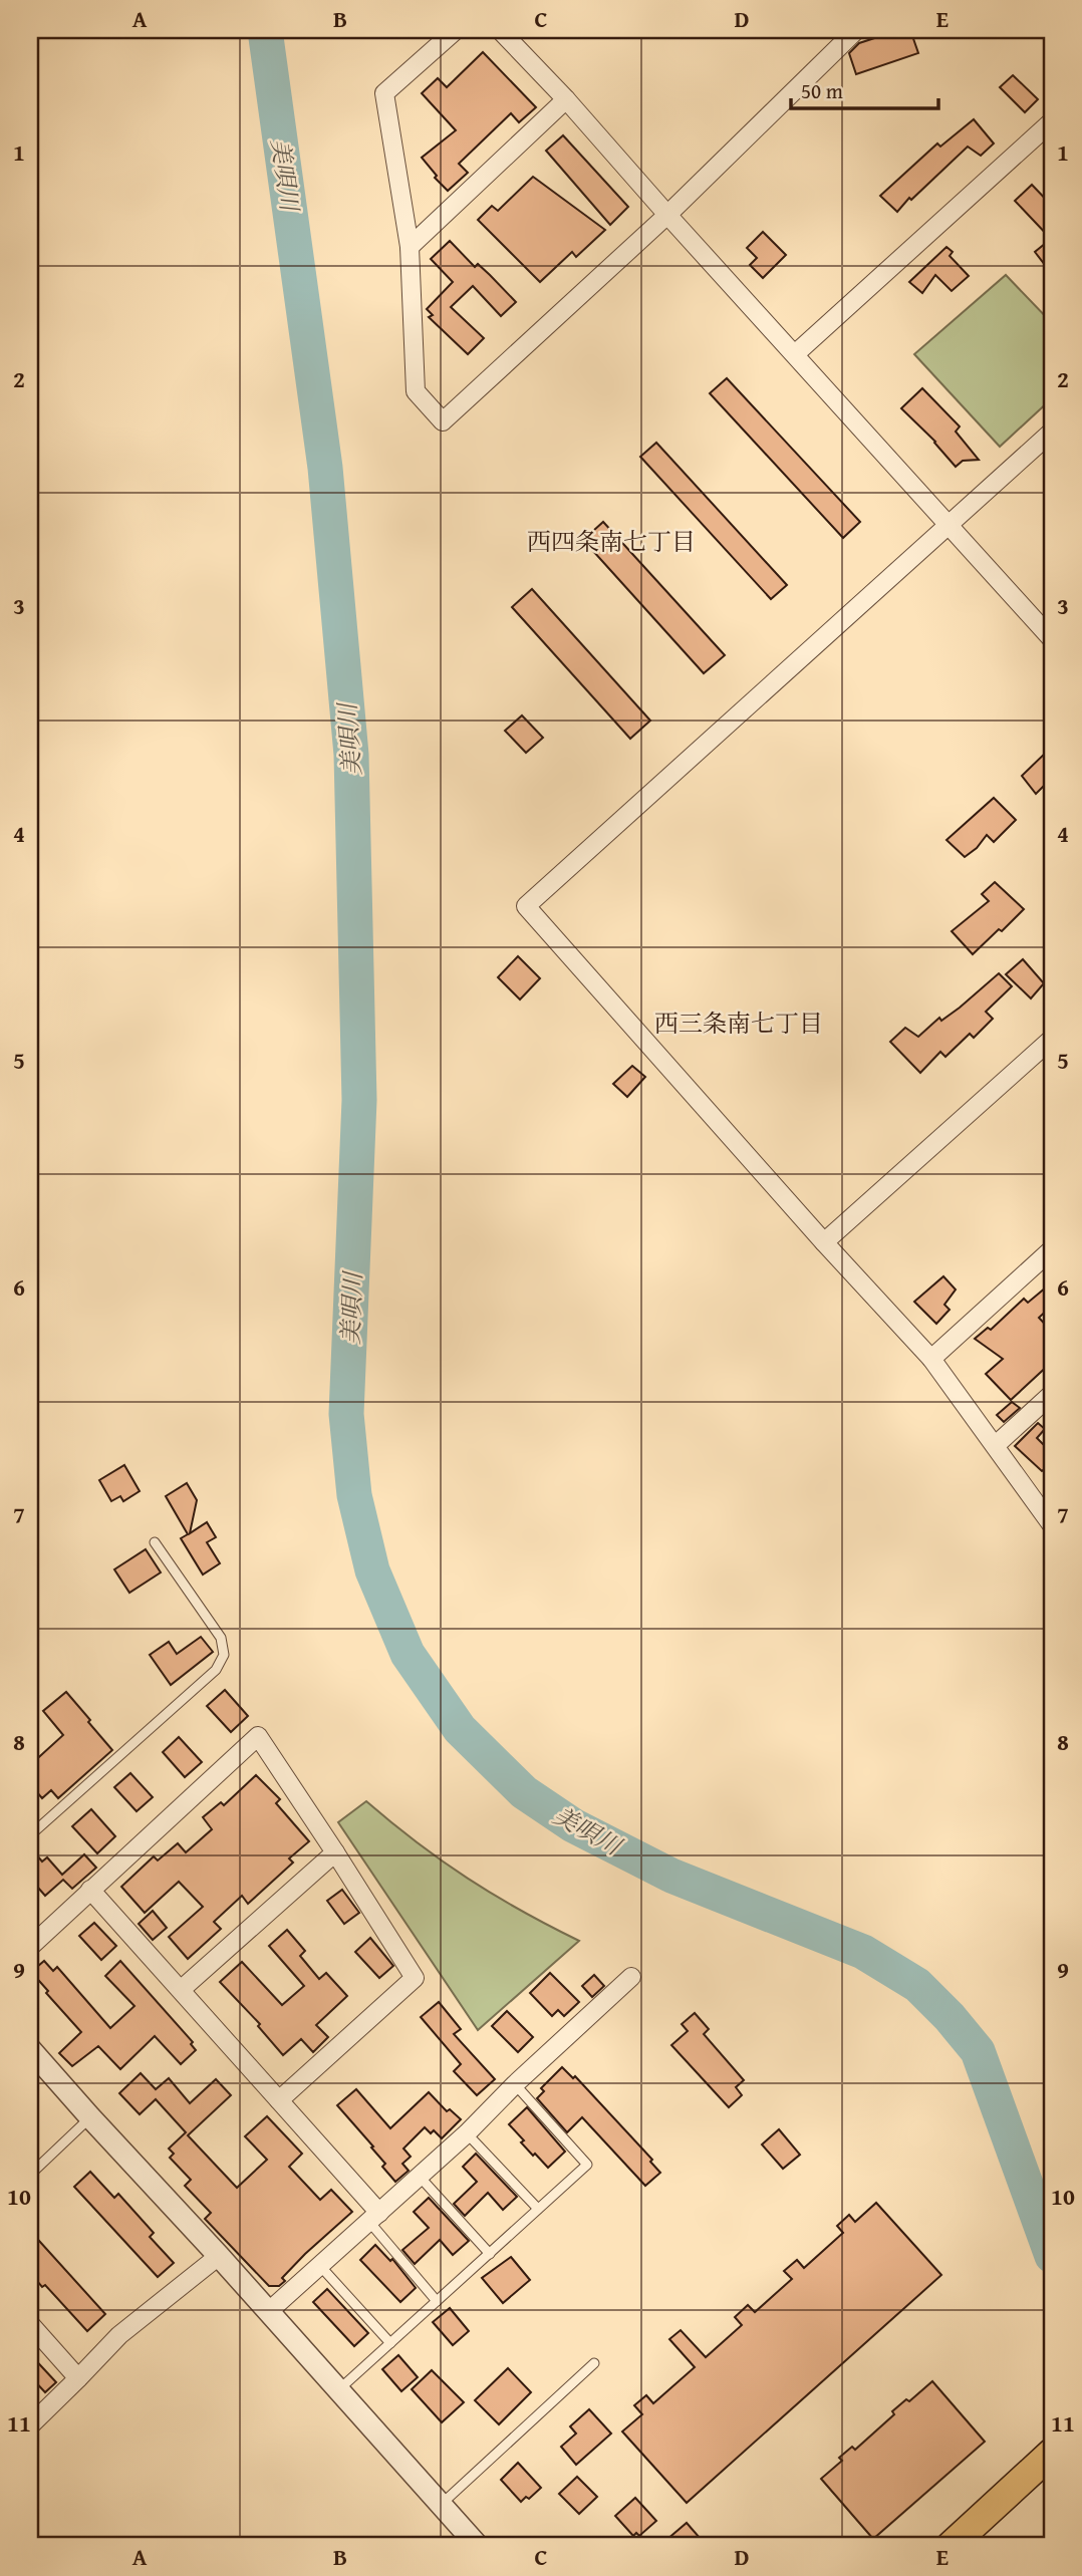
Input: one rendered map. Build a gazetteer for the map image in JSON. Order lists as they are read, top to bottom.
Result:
{
  "districts": ["西四条南七丁目", "西三条南七丁目"],
  "water": ["美唄川"],
  "scale_bar": "50 m",
  "grid": {
    "columns": [
      "A",
      "B",
      "C",
      "D",
      "E"
    ],
    "rows": [
      "1",
      "2",
      "3",
      "4",
      "5",
      "6",
      "7",
      "8",
      "9",
      "10",
      "11"
    ]
  }
}
